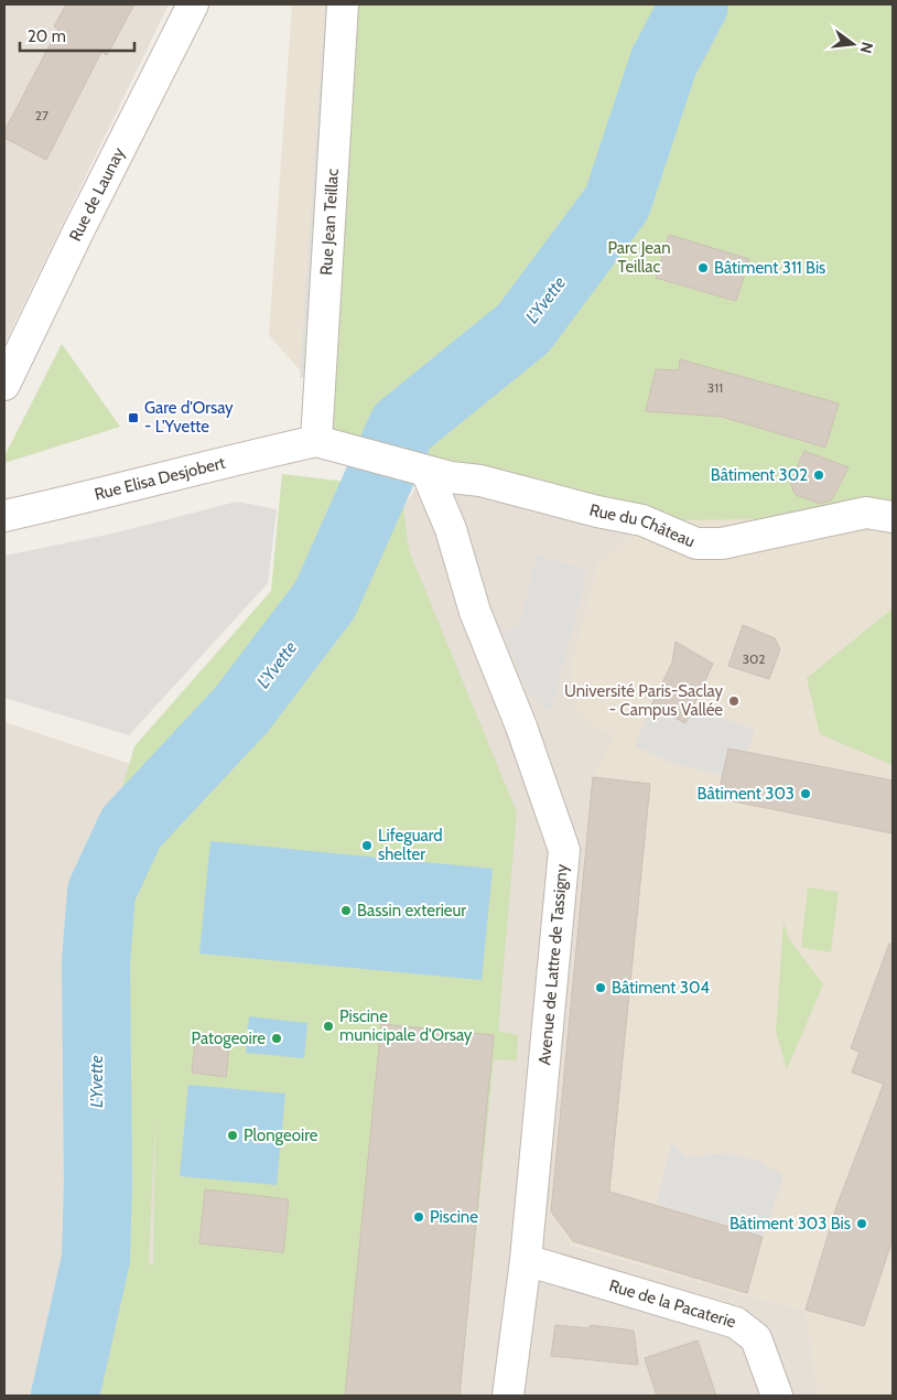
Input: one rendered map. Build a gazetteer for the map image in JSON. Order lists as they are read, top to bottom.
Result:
{
  "streets": {
    "street": [
      "Rue de Launay",
      "Rue Jean Teillac",
      "Rue Elisa Desjobert",
      "Rue du Château",
      "Avenue de Lattre de Tassigny",
      "Rue de la Pacaterie"
    ]
  },
  "crossings": [
    ["Rue Jean Teillac", "Rue Elisa Desjobert"],
    ["Rue du Château", "Avenue de Lattre de Tassigny"],
    ["Avenue de Lattre de Tassigny", "Rue de la Pacaterie"]
  ],
  "water": ["L'Yvette"],
  "parks": ["Parc Jean Teillac"],
  "places": {
    "other": [
      "Bâtiment 311 Bis",
      "Bâtiment 302",
      "Université Paris-Saclay - Campus Vallée",
      "Bâtiment 303",
      "Lifeguard shelter",
      "Bassin exterieur",
      "Bâtiment 304",
      "Piscine municipale d'Orsay",
      "Patogeoire",
      "Plongeoire",
      "Piscine",
      "Bâtiment 303 Bis"
    ],
    "transit": ["Gare d'Orsay - L'Yvette"]
  },
  "house_numbers": ["27", "311", "302"],
  "scale_bar": "20 m",
  "north": "right"
}
